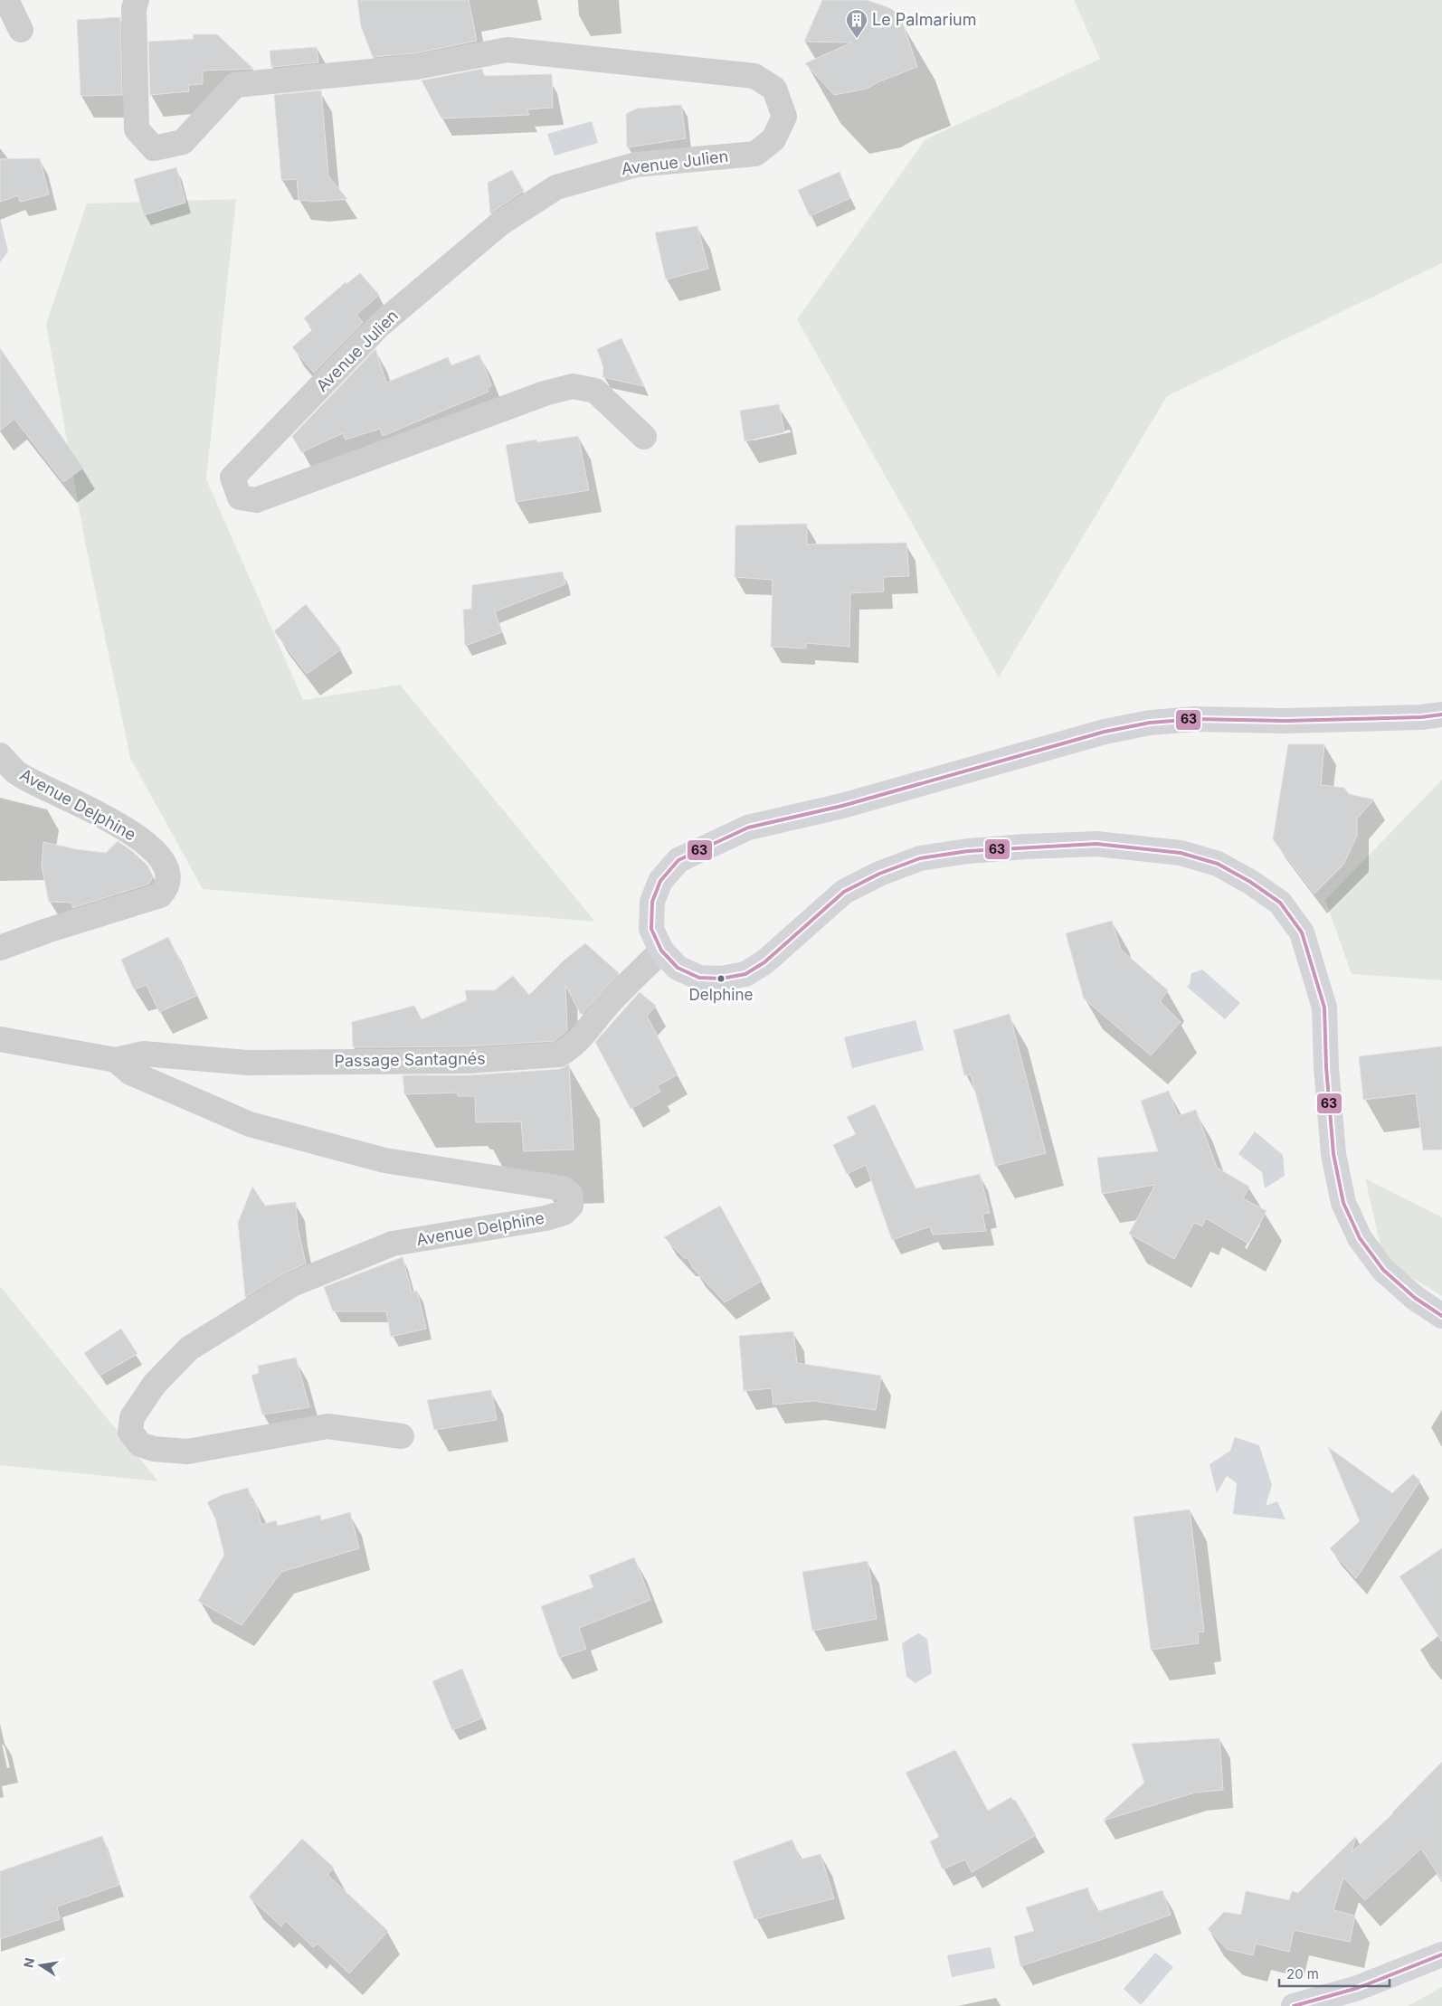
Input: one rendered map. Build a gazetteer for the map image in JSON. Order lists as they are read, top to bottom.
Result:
{
  "streets": {
    "street": ["Avenue Julien", "Avenue Delphine", "Passage Santagnés"]
  },
  "crossings": [
    ["Avenue Delphine", "Passage Santagnés"]
  ],
  "places": {
    "building": ["Le Palmarium"],
    "other": ["Delphine"]
  },
  "lines": ["transit line 63"],
  "scale_bar": "20 m",
  "north": "left"
}
